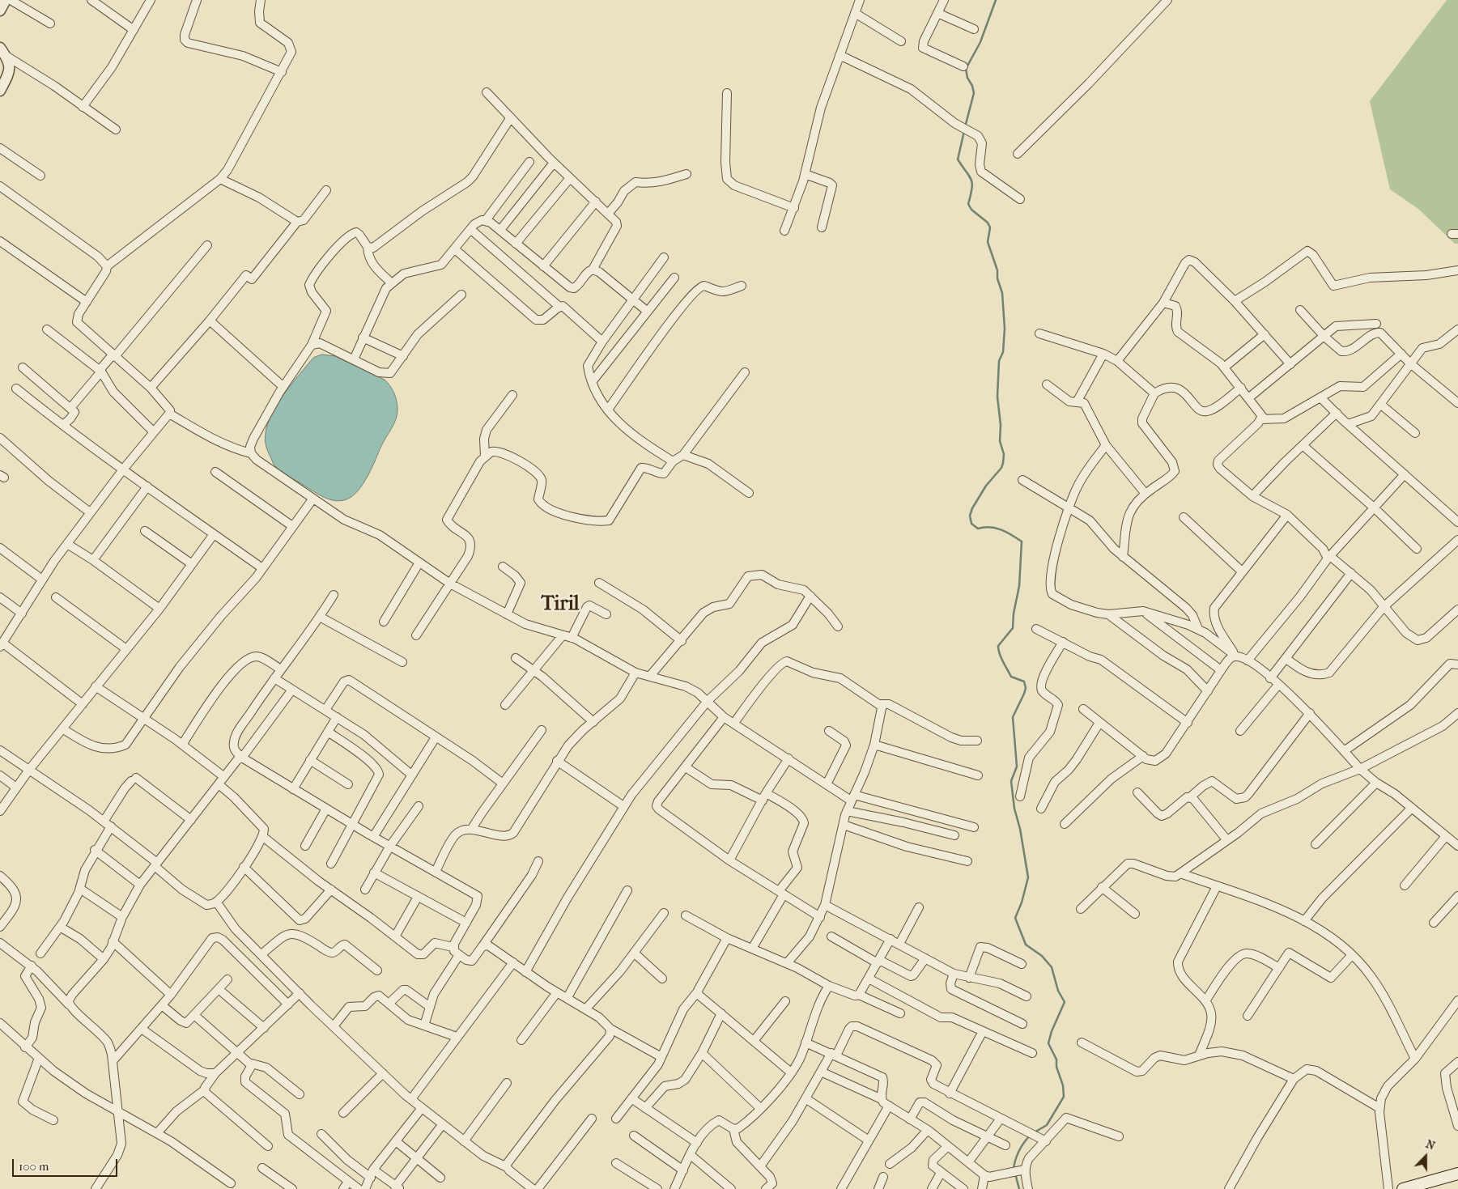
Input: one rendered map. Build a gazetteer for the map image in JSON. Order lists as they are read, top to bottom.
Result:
{
  "districts": ["Tiril"],
  "scale_bar": "100 m",
  "north": "top"
}
